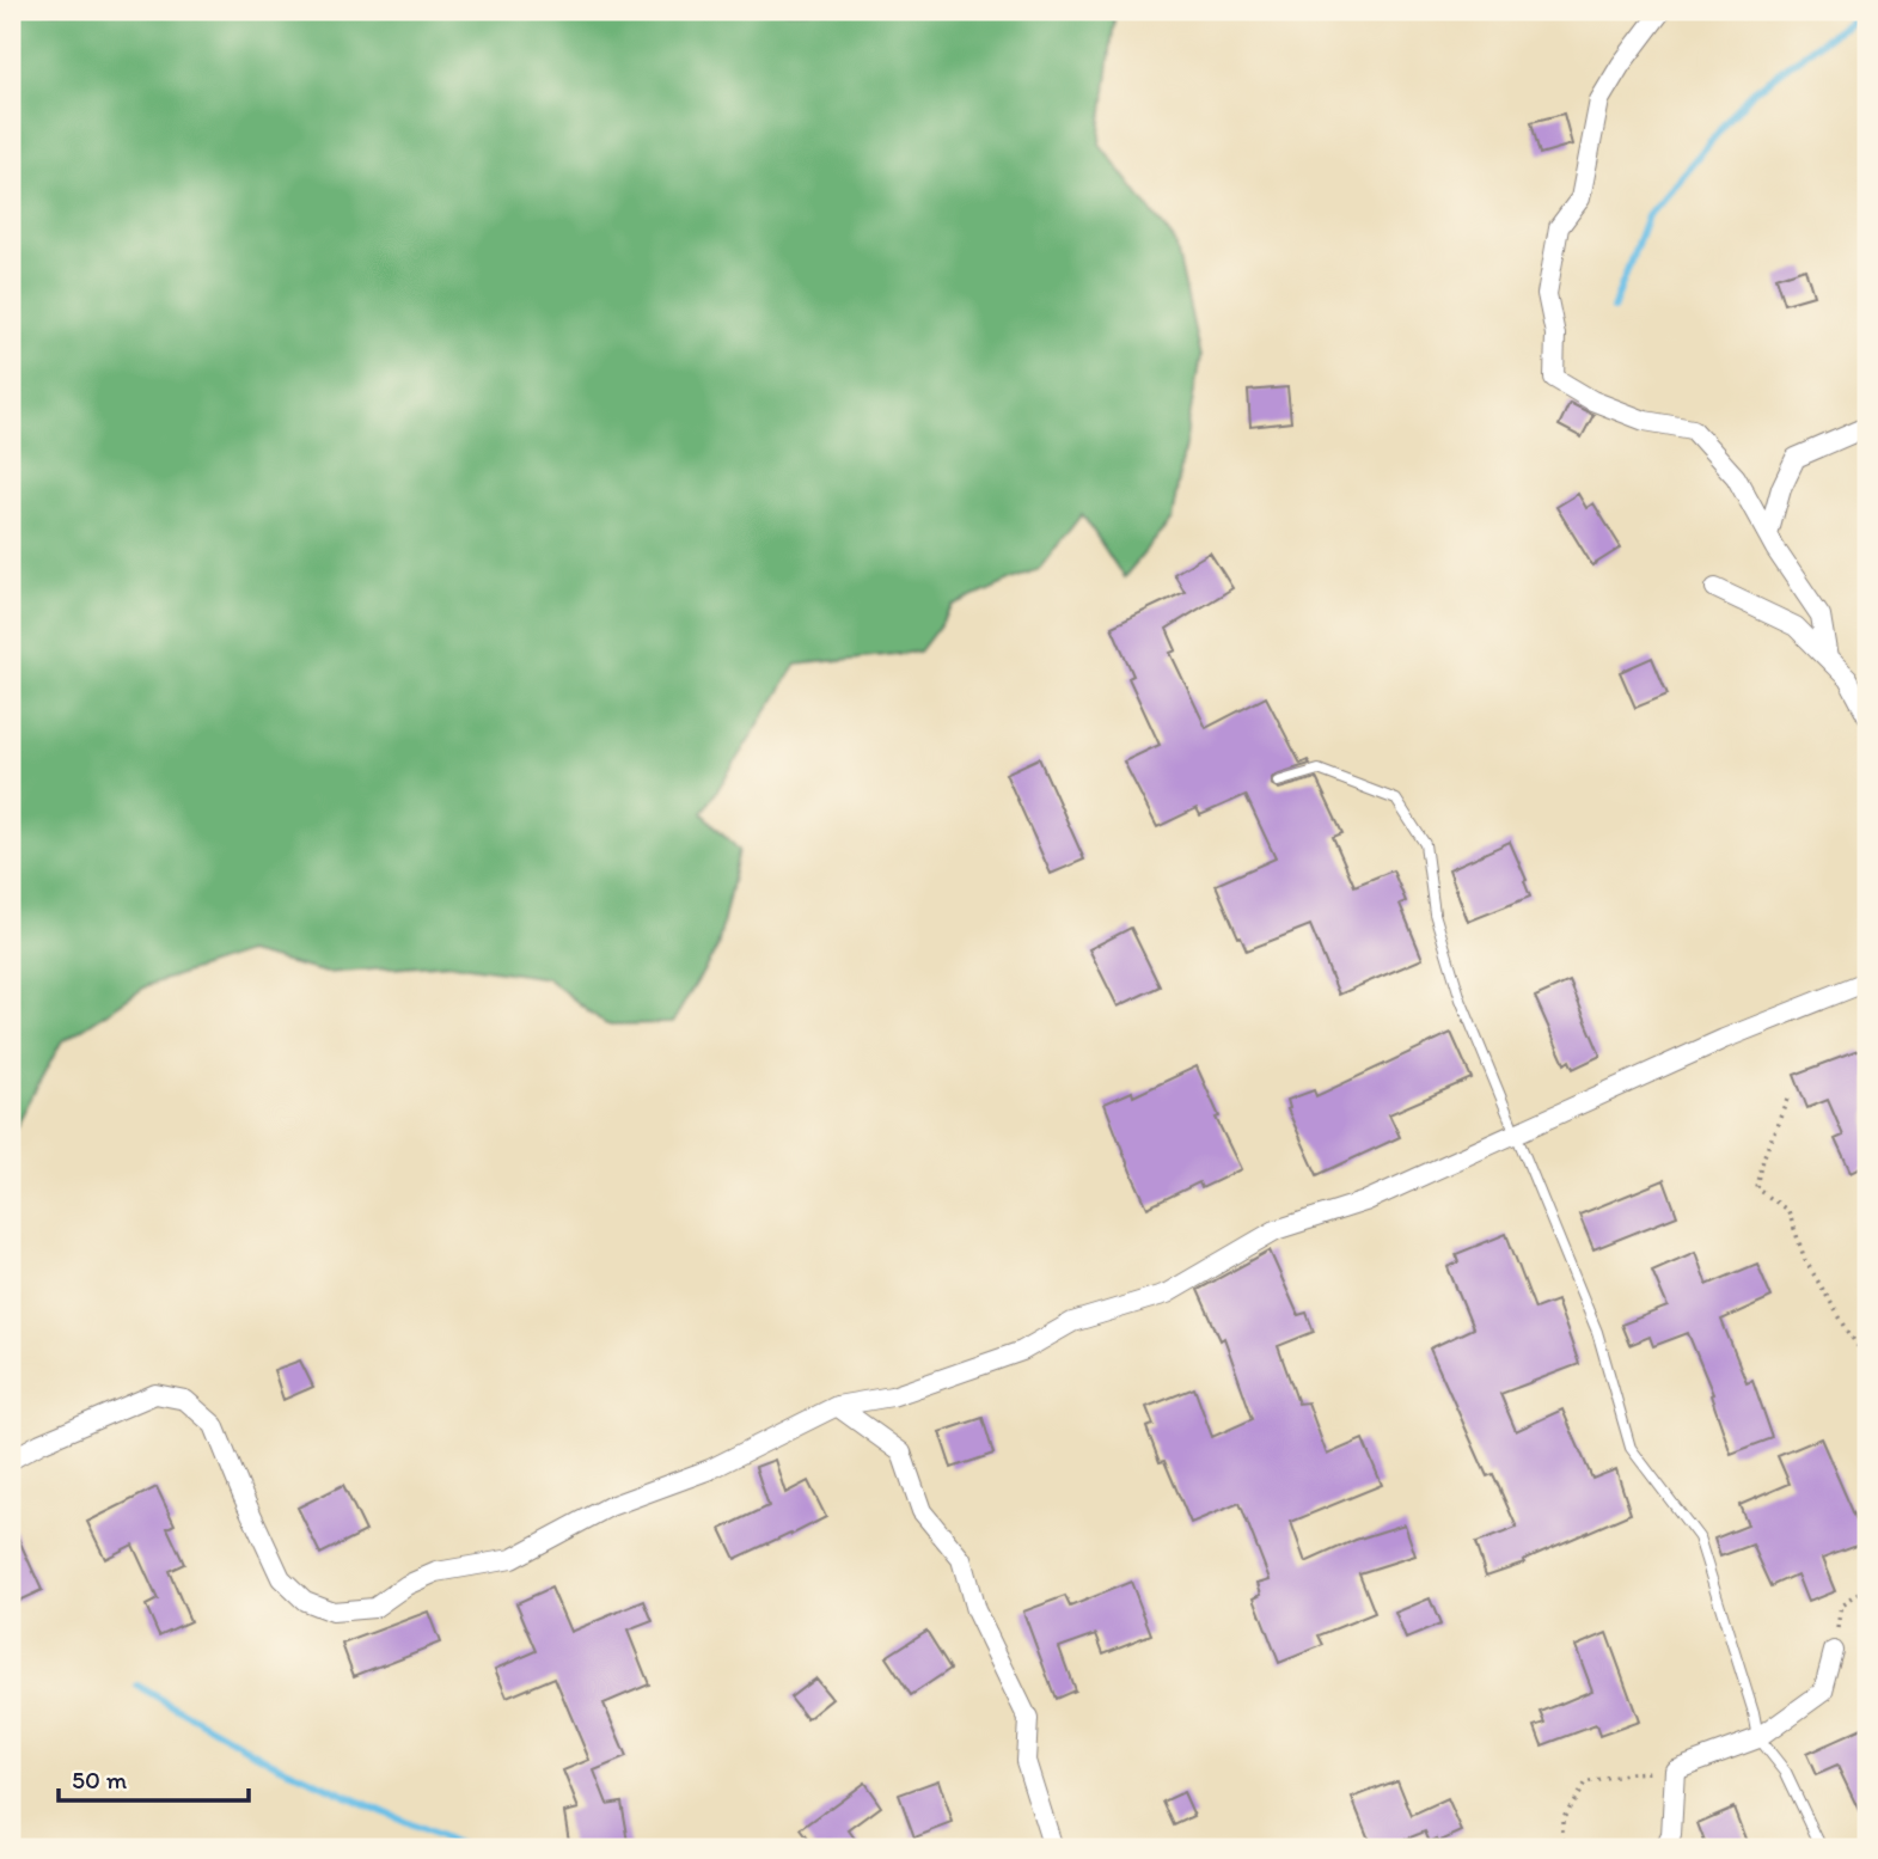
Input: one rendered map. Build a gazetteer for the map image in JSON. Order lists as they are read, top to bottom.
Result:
{
  "scale_bar": "50 m"
}
